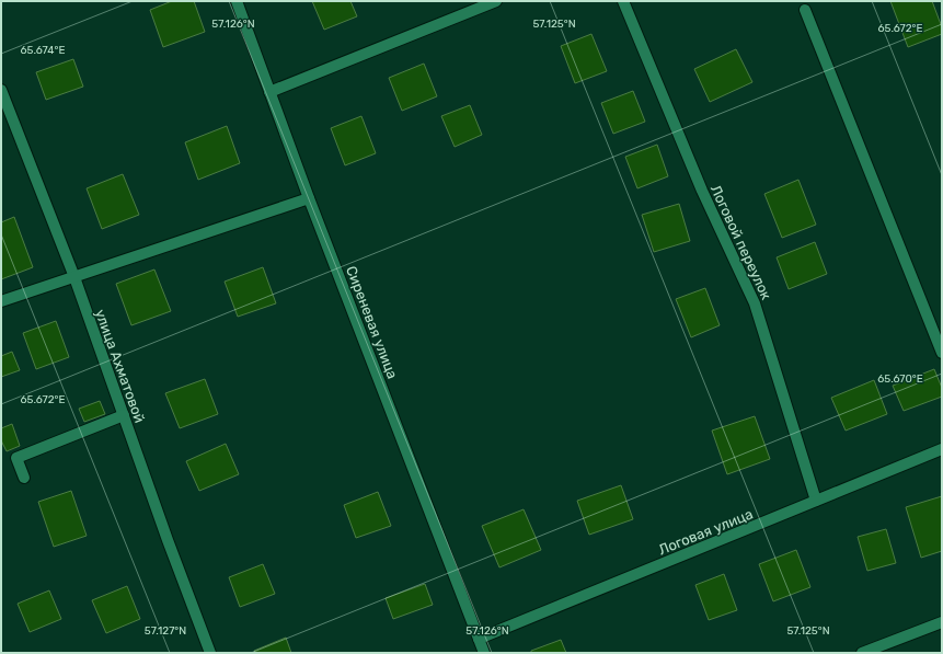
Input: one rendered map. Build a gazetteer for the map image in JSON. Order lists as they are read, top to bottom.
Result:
{
  "streets": {
    "street": [
      "Логовой переулок",
      "Сиреневая улица",
      "улица Ахматовой",
      "Логовая улица"
    ]
  },
  "crossings": [
    ["Логовой переулок", "Логовая улица"],
    ["Сиреневая улица", "Логовая улица"]
  ],
  "coordinates": [
    "57.126°N",
    "57.125°N",
    "65.672°E",
    "65.674°E",
    "65.670°E",
    "57.127°N"
  ]
}
